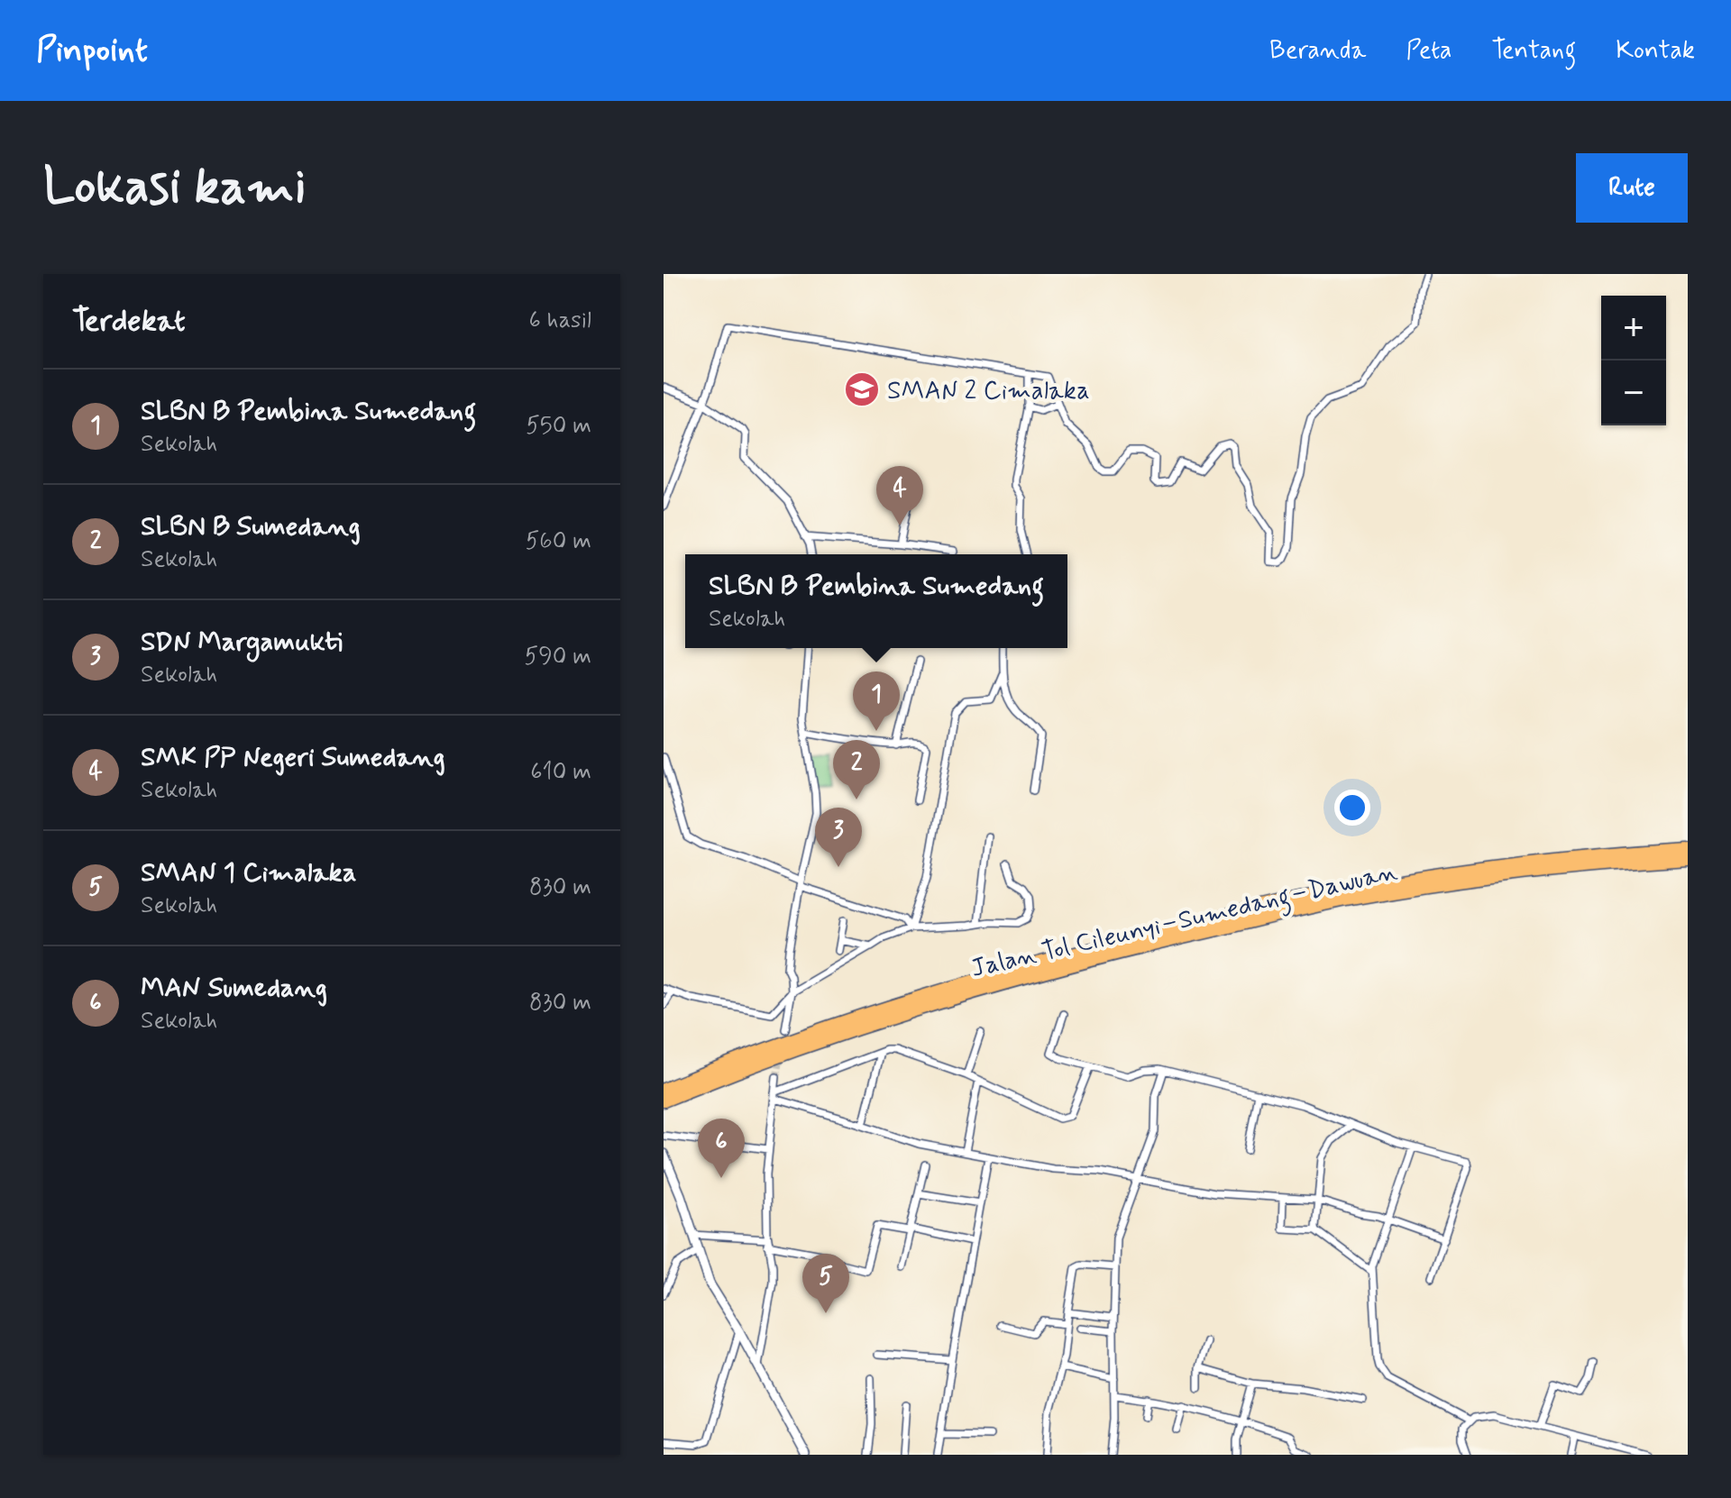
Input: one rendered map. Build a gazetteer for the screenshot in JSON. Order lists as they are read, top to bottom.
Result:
{
  "streets": {
    "highway": ["Jalan Tol Cileunyi–Sumedang–Dawuan"]
  },
  "places": {
    "school or university": ["SMAN 2 Cimalaka"]
  },
  "page": {
    "header": "Pinpoint",
    "nav": [
      "Beranda",
      "Peta",
      "Tentang",
      "Kontak"
    ],
    "buttons": "Rute",
    "title": "Lokasi kami",
    "heading": ["Terdekat", "6 hasil"],
    "map_buttons": ["+", "−"],
    "list": [
      {
        "mark": "1",
        "name": "SLBN B Pembina Sumedang",
        "note": "Sekolah",
        "value": "550 m"
      },
      {
        "mark": "2",
        "name": "SLBN B Sumedang",
        "note": "Sekolah",
        "value": "560 m"
      },
      {
        "mark": "3",
        "name": "SDN Margamukti",
        "note": "Sekolah",
        "value": "590 m"
      },
      {
        "mark": "4",
        "name": "SMK PP Negeri Sumedang",
        "note": "Sekolah",
        "value": "610 m"
      },
      {
        "mark": "5",
        "name": "SMAN 1 Cimalaka",
        "note": "Sekolah",
        "value": "830 m"
      },
      {
        "mark": "6",
        "name": "MAN Sumedang",
        "note": "Sekolah",
        "value": "830 m"
      }
    ],
    "pins": [
      "4",
      "1",
      "2",
      "3",
      "6",
      "5"
    ],
    "popup": ["SLBN B Pembina Sumedang", "Sekolah"]
  }
}
